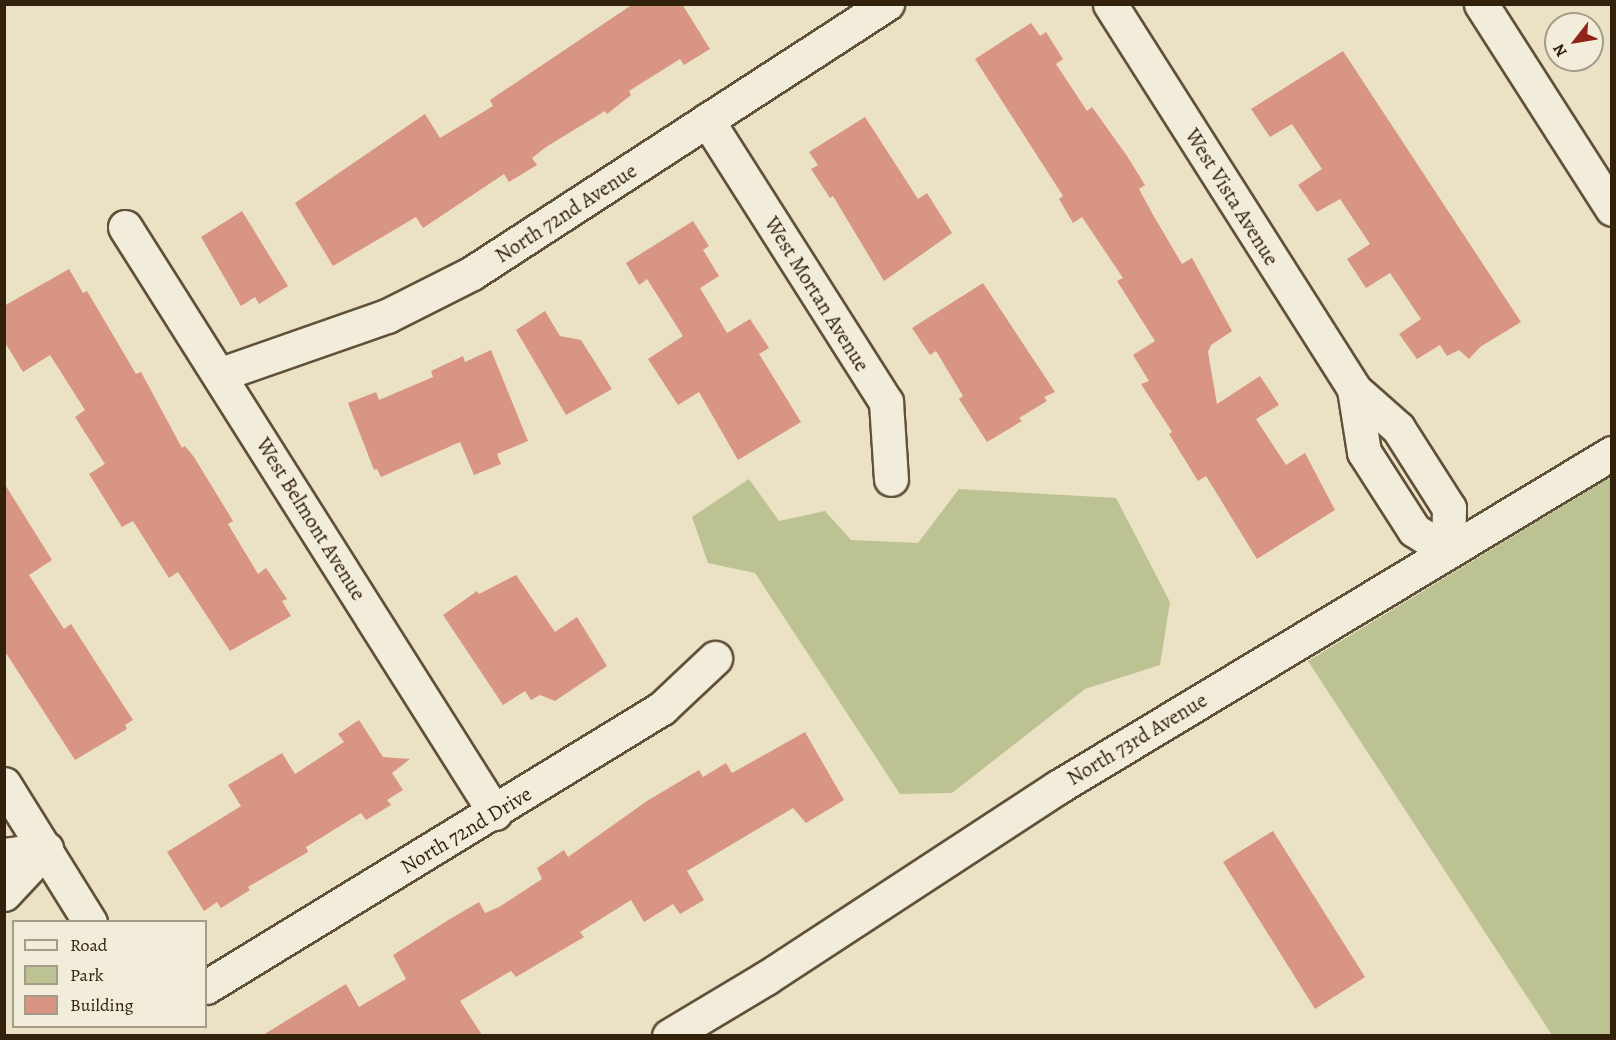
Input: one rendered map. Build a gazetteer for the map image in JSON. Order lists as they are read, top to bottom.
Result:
{
  "streets": {
    "street": [
      "West Vista Avenue",
      "North 72nd Avenue",
      "West Mortan Avenue",
      "West Belmont Avenue",
      "North 73rd Avenue",
      "North 72nd Drive"
    ]
  },
  "crossings": [
    ["West Vista Avenue", "North 73rd Avenue"],
    ["North 72nd Avenue", "West Mortan Avenue"],
    ["North 72nd Avenue", "West Belmont Avenue"],
    ["West Belmont Avenue", "North 72nd Drive"]
  ],
  "legend": ["Road", "Park", "Building"],
  "north": "bottom left"
}
